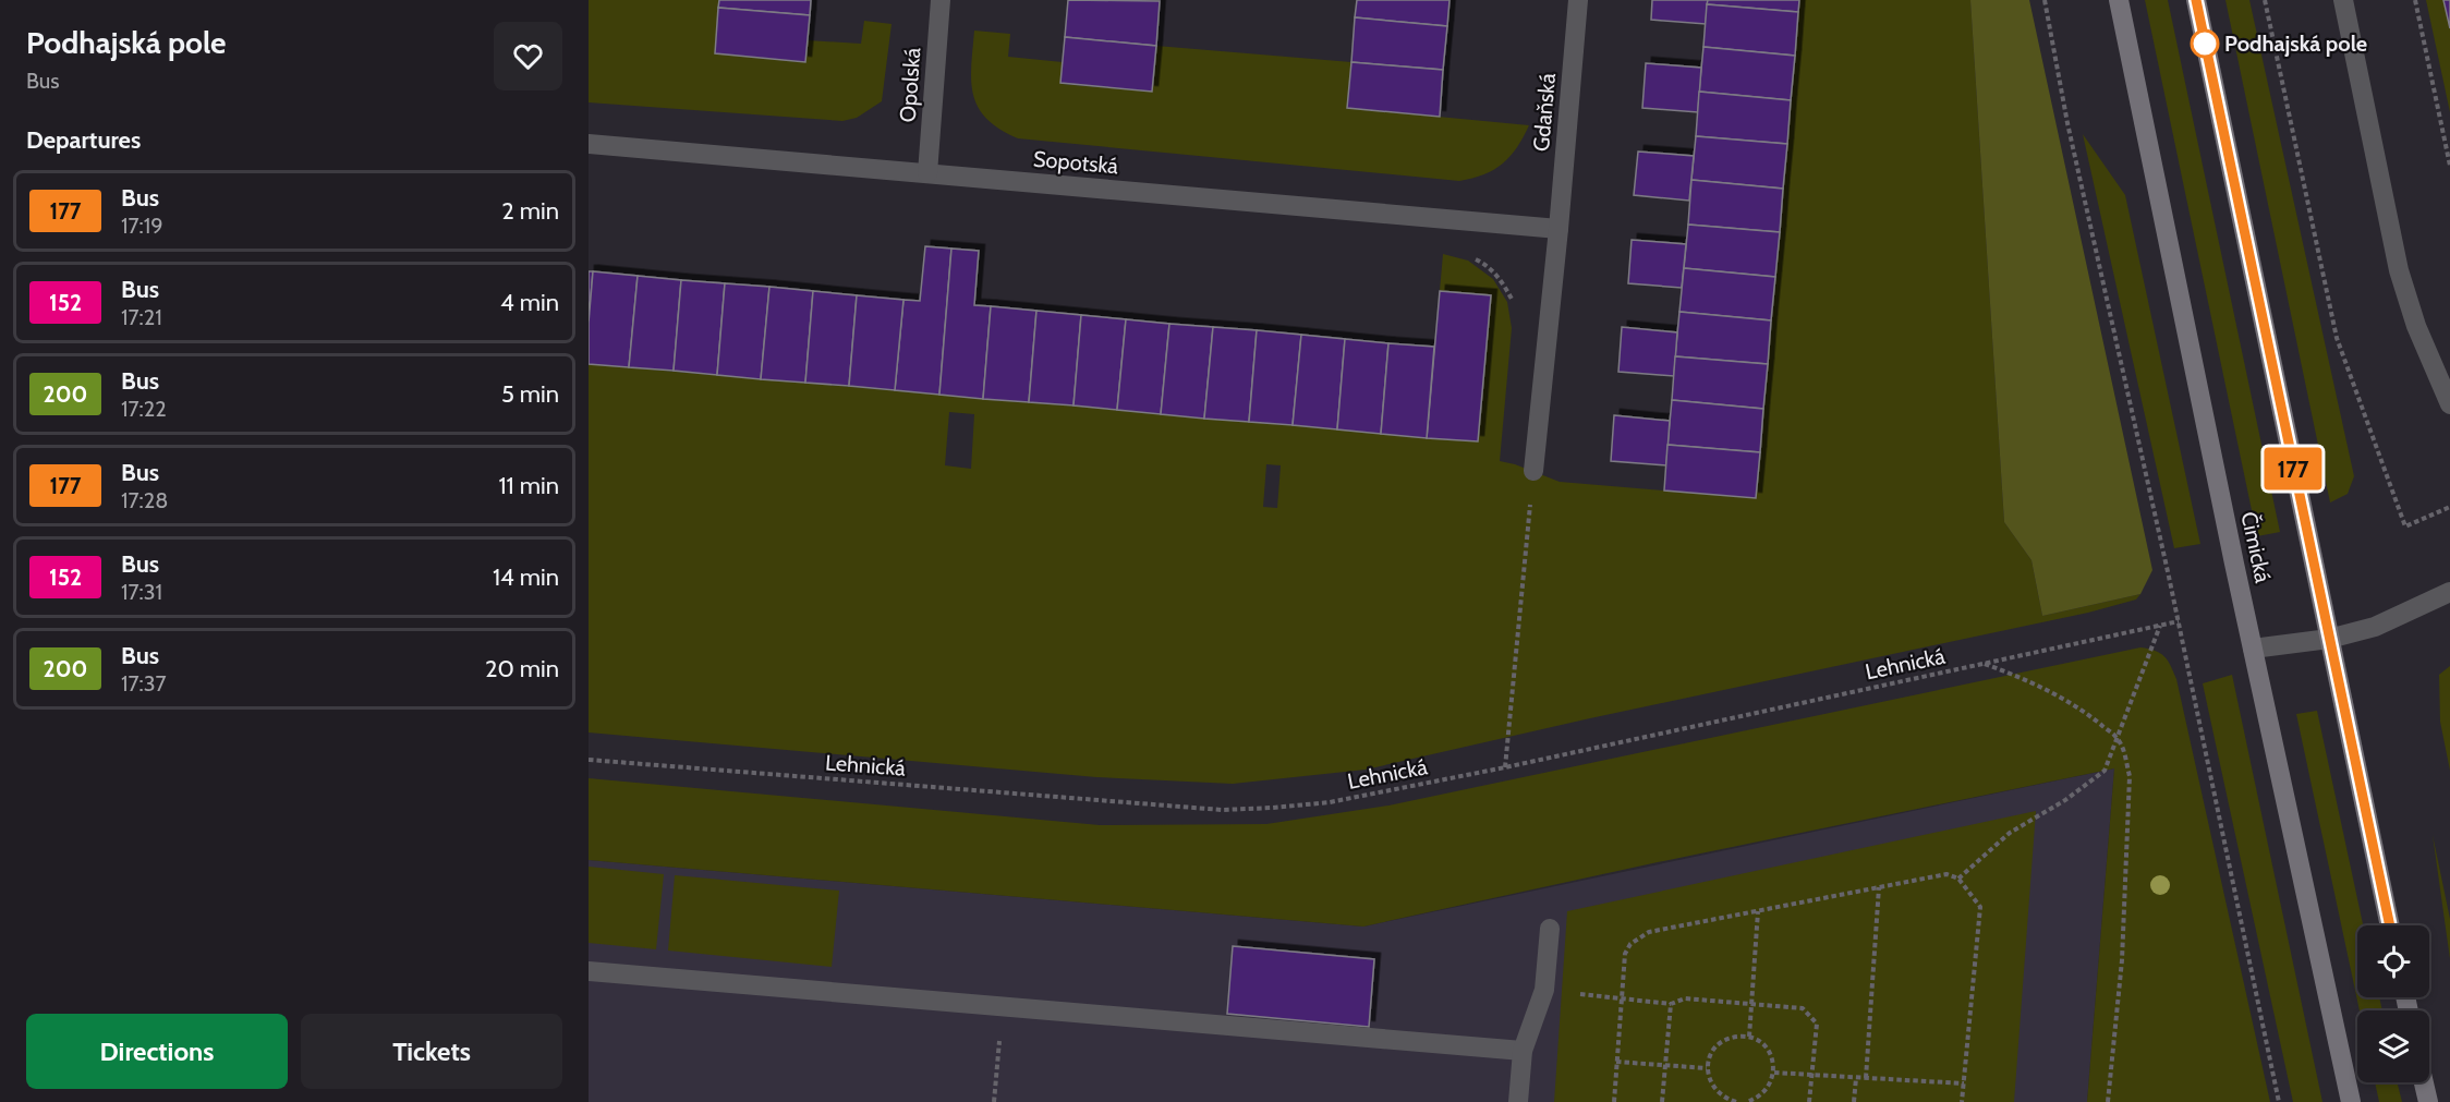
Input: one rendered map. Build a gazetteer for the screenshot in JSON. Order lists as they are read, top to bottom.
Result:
{
  "streets": {
    "street": [
      "Opolská",
      "Gdaňská",
      "Sopotská",
      "Čimická"
    ],
    "path": ["Lehnická"]
  },
  "crossings": [
    ["Opolská", "Sopotská"],
    ["Gdaňská", "Sopotská"]
  ],
  "places": ["Podhajská pole"],
  "lines": ["bus line 177"],
  "page": {
    "heading": [
      ["Podhajská pole", "Bus"],
      "Departures"
    ],
    "on_map": "177",
    "list": [
      {
        "mark": "177",
        "name": "Bus",
        "note": "17:19",
        "value": "2 min"
      },
      {
        "mark": "152",
        "name": "Bus",
        "note": "17:21",
        "value": "4 min"
      },
      {
        "mark": "200",
        "name": "Bus",
        "note": "17:22",
        "value": "5 min"
      },
      {
        "mark": "177",
        "name": "Bus",
        "note": "17:28",
        "value": "11 min"
      },
      {
        "mark": "152",
        "name": "Bus",
        "note": "17:31",
        "value": "14 min"
      },
      {
        "mark": "200",
        "name": "Bus",
        "note": "17:37",
        "value": "20 min"
      }
    ],
    "buttons": ["Directions", "Tickets"]
  }
}
